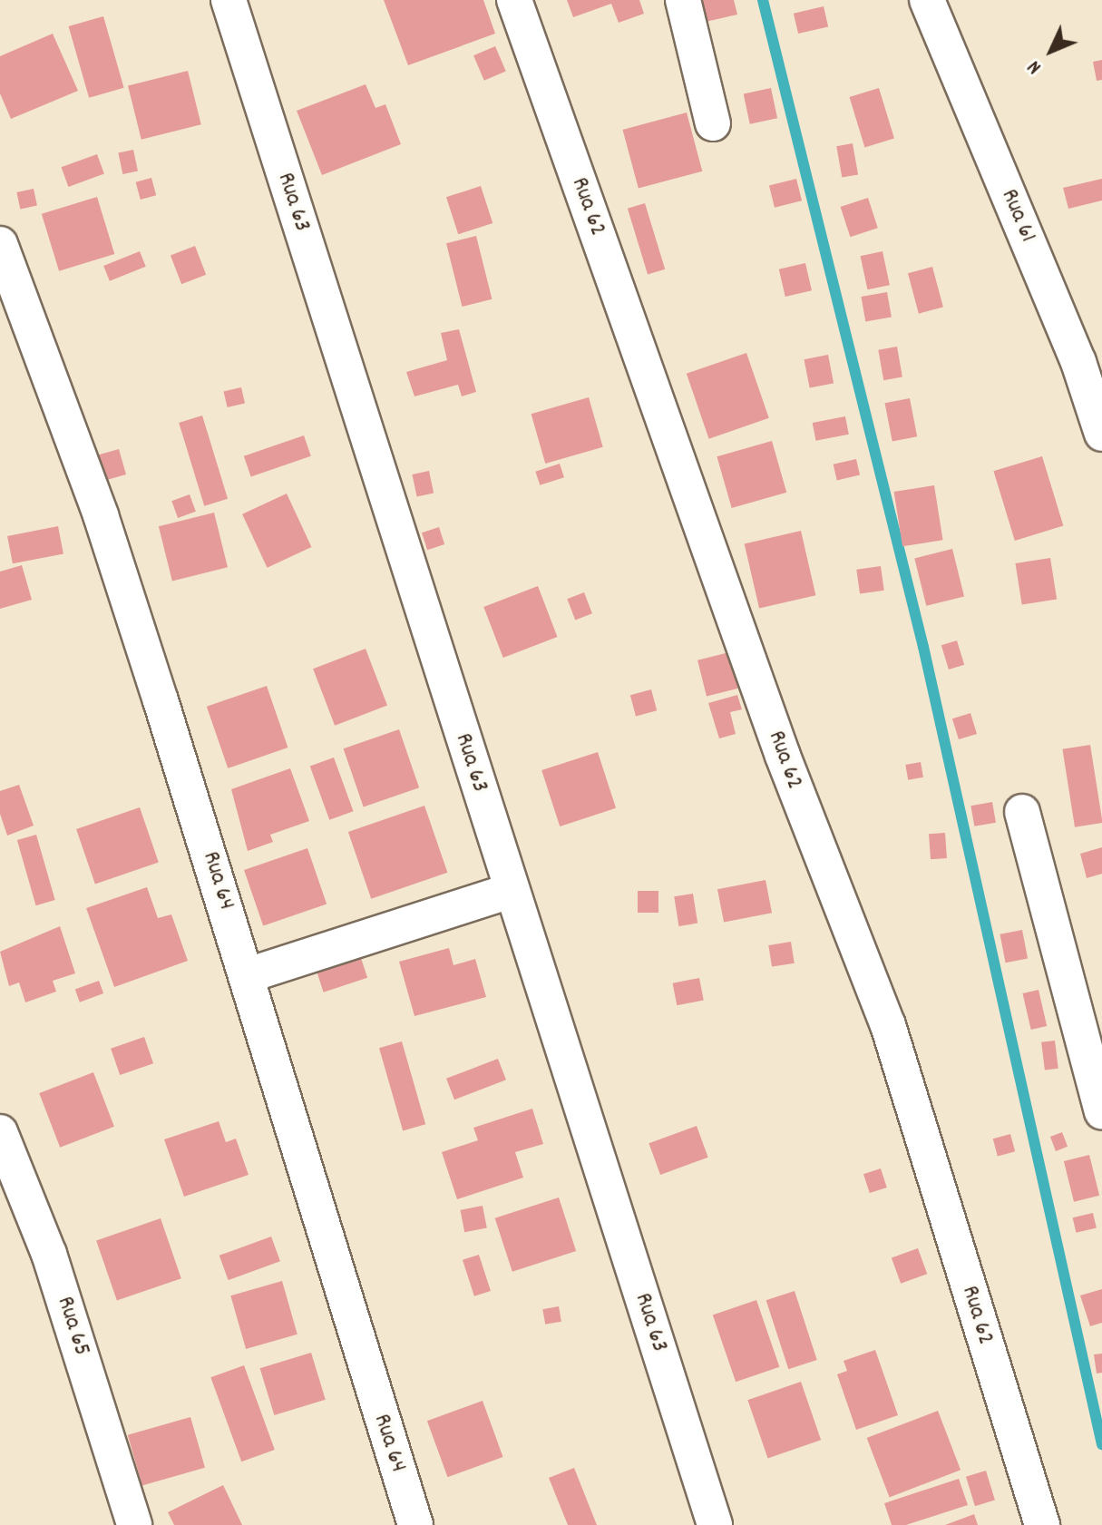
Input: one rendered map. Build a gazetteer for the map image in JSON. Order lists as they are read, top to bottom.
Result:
{
  "streets": {
    "street": [
      "Rua 63",
      "Rua 62",
      "Rua 61",
      "Rua 64",
      "Rua 65"
    ]
  },
  "north": "bottom left"
}
